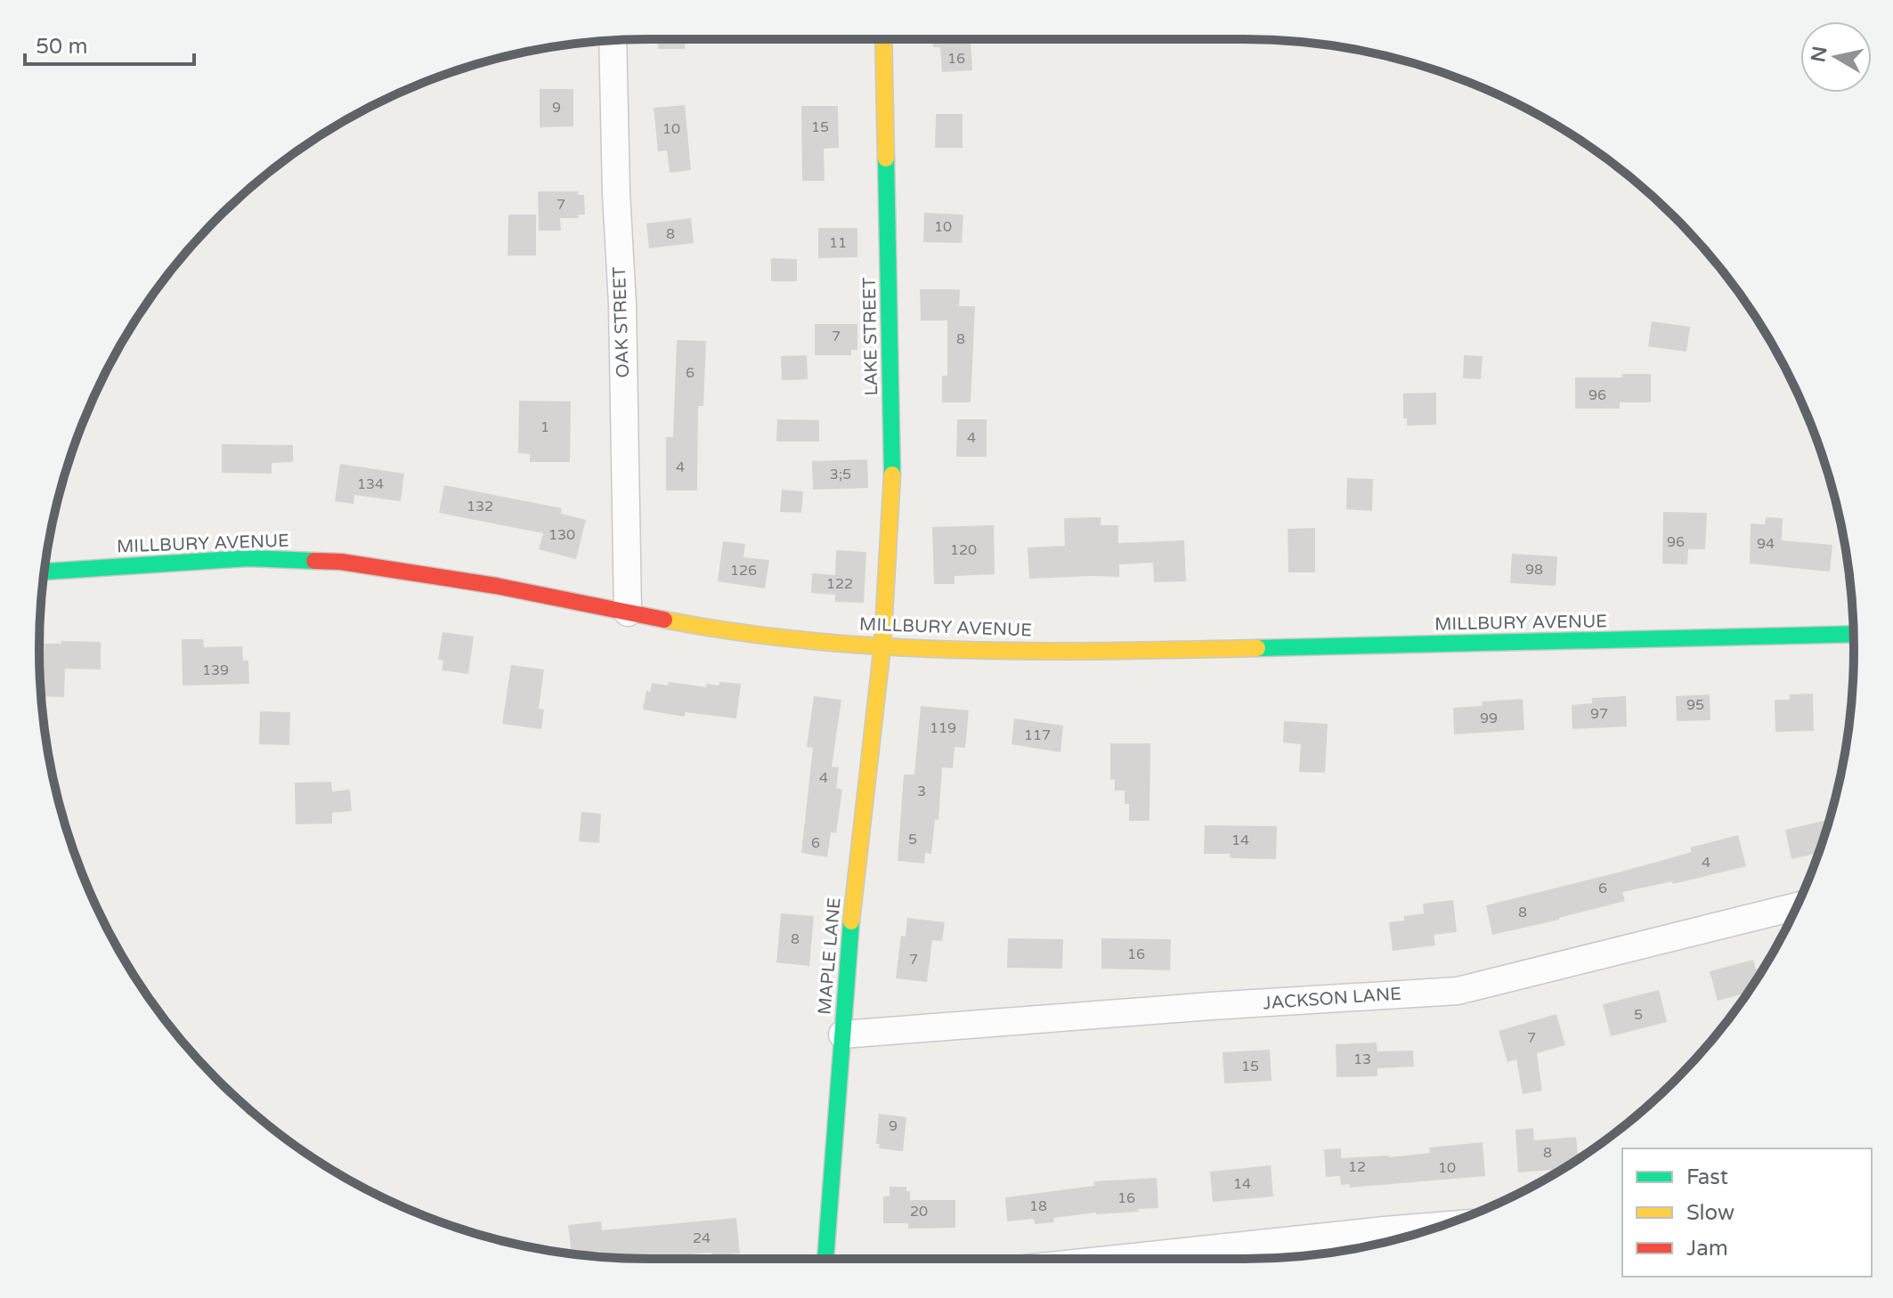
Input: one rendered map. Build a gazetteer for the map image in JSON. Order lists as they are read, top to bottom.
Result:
{
  "streets": {
    "main road": ["LAKE STREET", "MILLBURY AVENUE", "MAPLE LANE"],
    "street": ["OAK STREET", "JACKSON LANE"]
  },
  "crossings": [
    ["OAK STREET", "MILLBURY AVENUE"],
    ["LAKE STREET", "MILLBURY AVENUE"],
    ["LAKE STREET", "MAPLE LANE"],
    ["MILLBURY AVENUE", "MAPLE LANE"],
    ["MAPLE LANE", "JACKSON LANE"]
  ],
  "house_numbers": [
    "16",
    "9",
    "15",
    "10",
    "7",
    "10",
    "8",
    "11",
    "7",
    "8",
    "6",
    "96",
    "1",
    "4",
    "4",
    "3;5",
    "134",
    "132",
    "130",
    "96",
    "94",
    "120",
    "98",
    "126",
    "122",
    "139",
    "95",
    "97",
    "99",
    "119",
    "117",
    "4",
    "3",
    "5",
    "14",
    "6",
    "4",
    "6",
    "8",
    "8",
    "16",
    "7",
    "5",
    "7",
    "13",
    "15",
    "9",
    "8",
    "12",
    "10",
    "14",
    "16",
    "18",
    "20",
    "24"
  ],
  "legend": ["Fast", "Slow", "Jam"],
  "scale_bar": "50 m",
  "north": "left"
}
